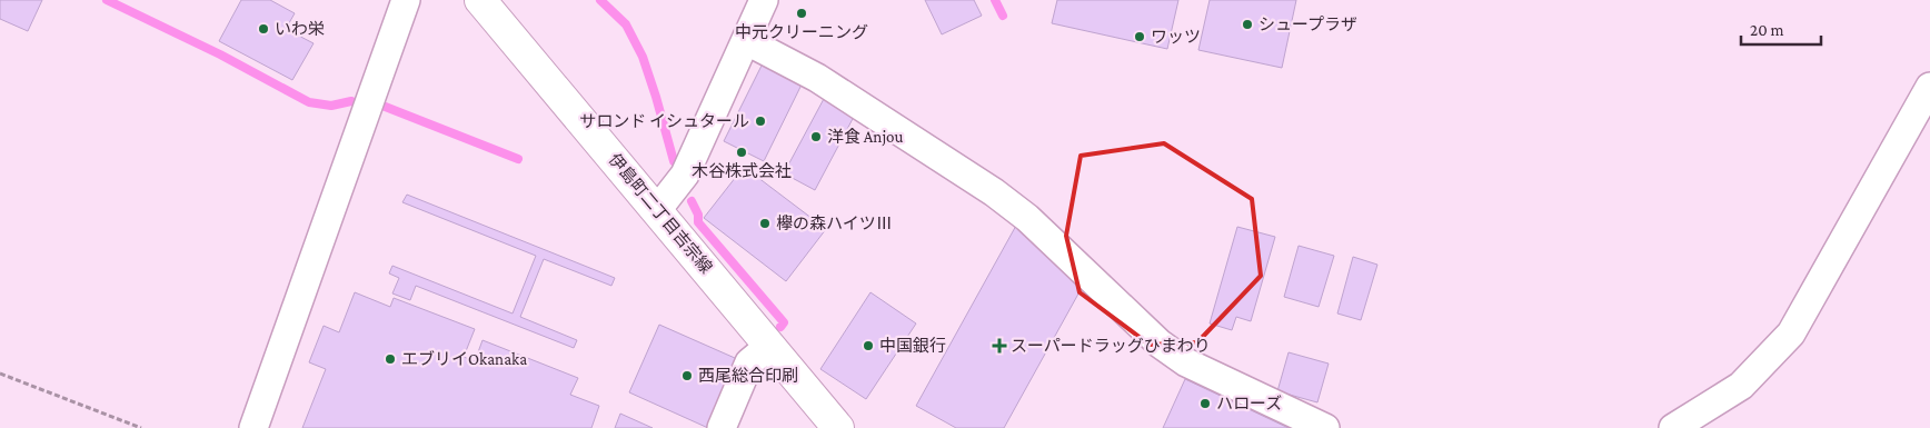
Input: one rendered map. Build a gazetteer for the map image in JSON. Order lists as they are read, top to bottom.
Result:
{
  "streets": {
    "street": ["伊島町二丁目吉宗線"]
  },
  "places": {
    "other": [
      "中元クリーニング",
      "シュープラザ",
      "いわ栄",
      "ワッツ",
      "サロンド イシュタール",
      "洋食 Anjou",
      "木谷株式会社",
      "欅の森ハイツⅢ",
      "中国銀行",
      "エブリイOkanaka",
      "西尾総合印刷",
      "ハローズ"
    ],
    "health": ["スーパードラッグひまわり"]
  },
  "scale_bar": "20 m"
}
